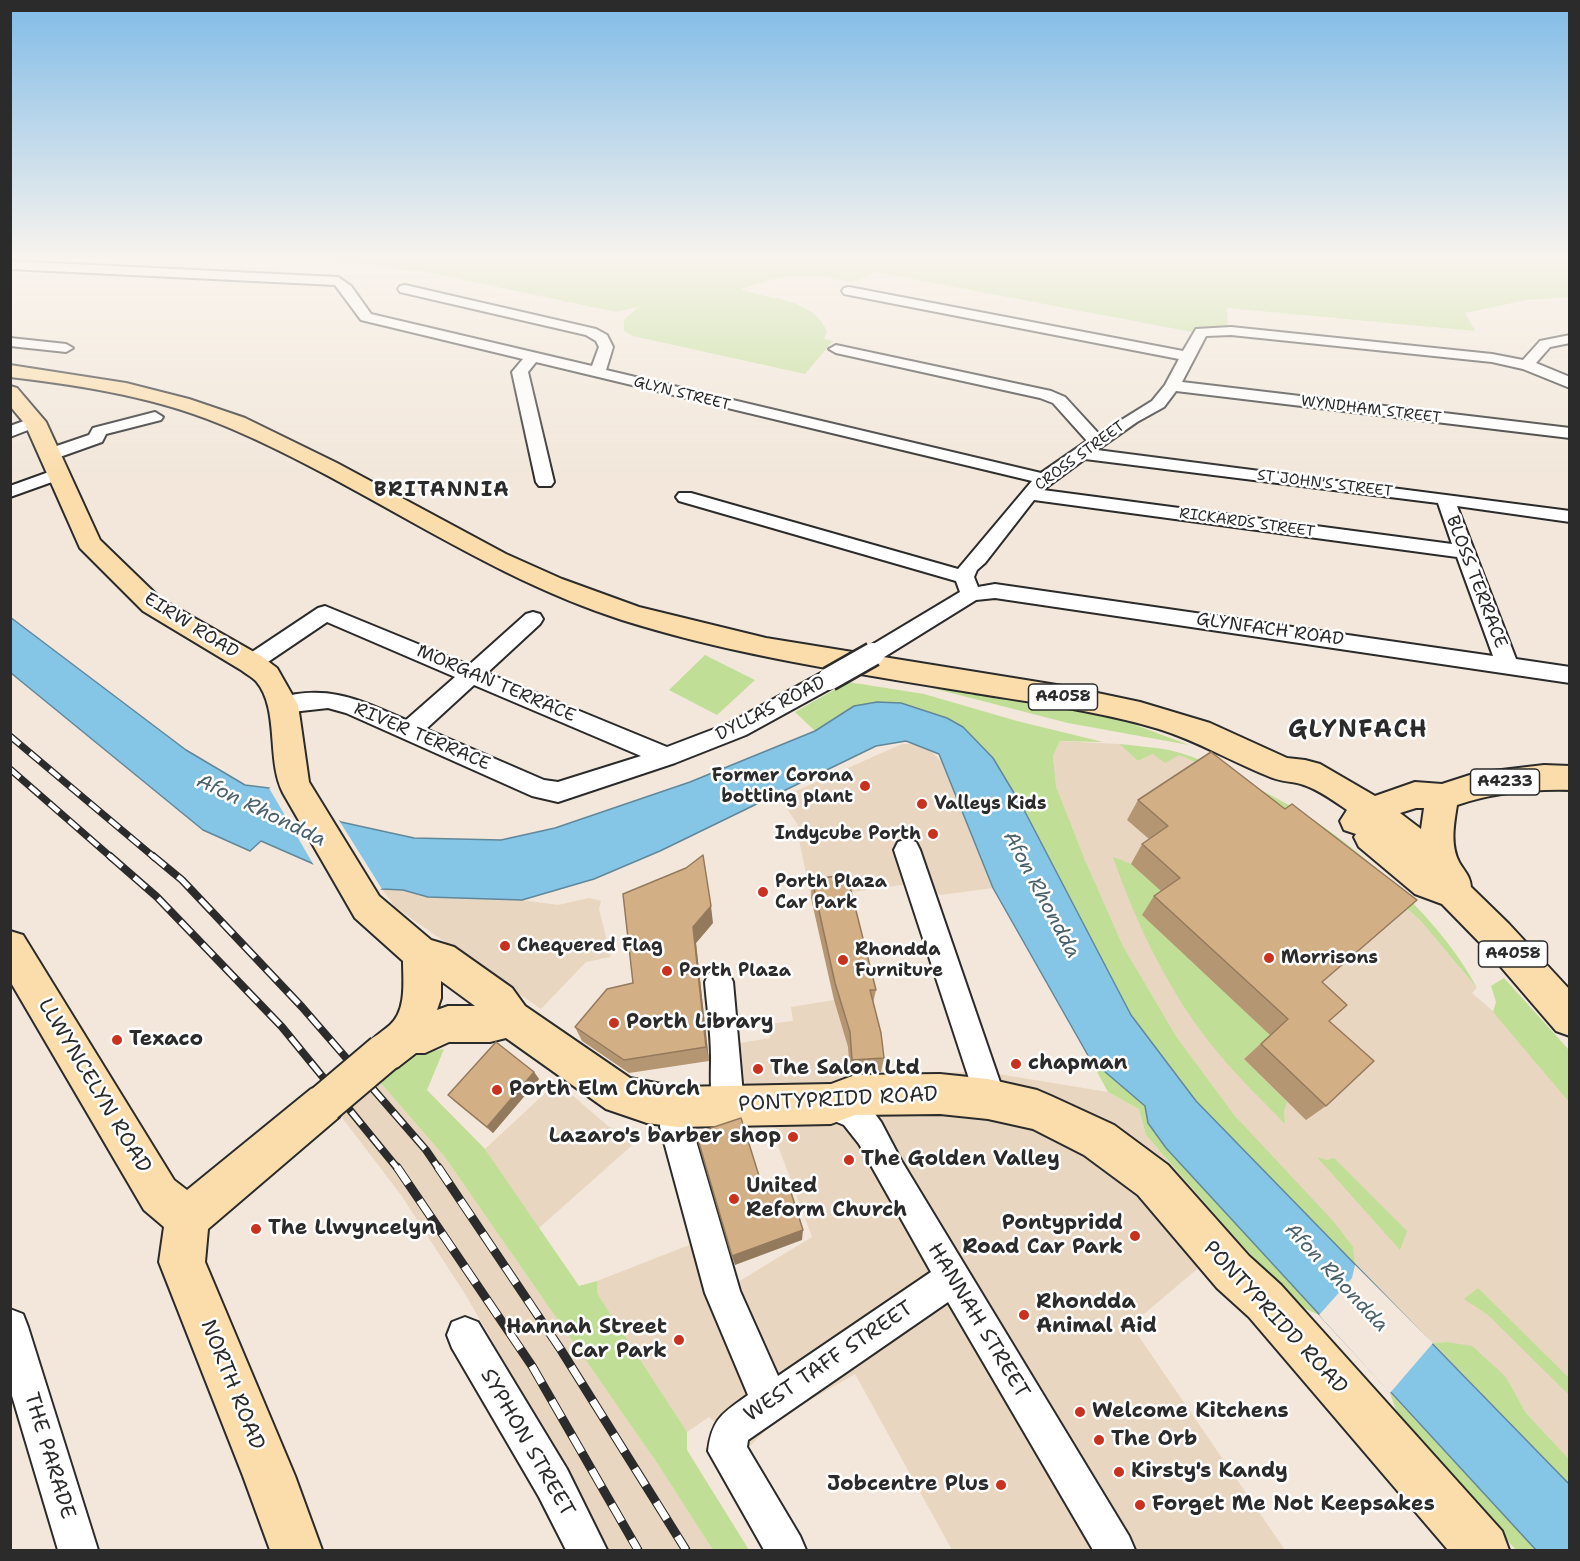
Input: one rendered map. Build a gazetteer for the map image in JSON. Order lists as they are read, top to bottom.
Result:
{
  "streets": {
    "main road": [
      "EIRW ROAD",
      "A4058",
      "A4233",
      "LLWYNCELYN ROAD",
      "PONTYPRIDD ROAD",
      "NORTH ROAD"
    ],
    "street": [
      "GLYN STREET",
      "WYNDHAM STREET",
      "CROSS STREET",
      "ST JOHN'S STREET",
      "RICKARDS STREET",
      "BLOSS TERRACE",
      "GLYNFACH ROAD",
      "MORGAN TERRACE",
      "DYLLAS ROAD",
      "RIVER TERRACE",
      "HANNAH STREET",
      "WEST TAFF STREET",
      "SYPHON STREET",
      "THE PARADE"
    ]
  },
  "crossings": [
    ["GLYN STREET", "CROSS STREET"],
    ["WYNDHAM STREET", "CROSS STREET"],
    ["CROSS STREET", "ST JOHN'S STREET"],
    ["CROSS STREET", "RICKARDS STREET"],
    ["CROSS STREET", "GLYNFACH ROAD"],
    ["CROSS STREET", "DYLLAS ROAD"],
    ["ST JOHN'S STREET", "BLOSS TERRACE"],
    ["RICKARDS STREET", "BLOSS TERRACE"],
    ["BLOSS TERRACE", "GLYNFACH ROAD"],
    ["EIRW ROAD", "MORGAN TERRACE"],
    ["EIRW ROAD", "RIVER TERRACE"],
    ["EIRW ROAD", "PONTYPRIDD ROAD"],
    ["GLYNFACH ROAD", "DYLLAS ROAD"],
    ["MORGAN TERRACE", "DYLLAS ROAD"],
    ["A4058", "A4233"],
    ["DYLLAS ROAD", "RIVER TERRACE"],
    ["RIVER TERRACE", "PONTYPRIDD ROAD"],
    ["LLWYNCELYN ROAD", "NORTH ROAD"],
    ["PONTYPRIDD ROAD", "HANNAH STREET"],
    ["HANNAH STREET", "WEST TAFF STREET"]
  ],
  "districts": ["BRITANNIA", "GLYNFACH"],
  "water": ["Afon Rhondda"],
  "places": [
    "Former Corona bottling plant",
    "Valleys Kids",
    "Indycube Porth",
    "Porth Plaza Car Park",
    "Chequered Flag",
    "Morrisons",
    "Rhondda Furniture",
    "Porth Plaza",
    "Porth Library",
    "Texaco",
    "chapman",
    "The Salon Ltd",
    "Porth Elm Church",
    "Lazaro's barber shop",
    "The Golden Valley",
    "United Reform Church",
    "The Llwyncelyn",
    "Pontypridd Road Car Park",
    "Rhondda Animal Aid",
    "Hannah Street Car Park",
    "Welcome Kitchens",
    "The Orb",
    "Kirsty's Kandy",
    "Jobcentre Plus",
    "Forget Me Not Keepsakes"
  ]
}
